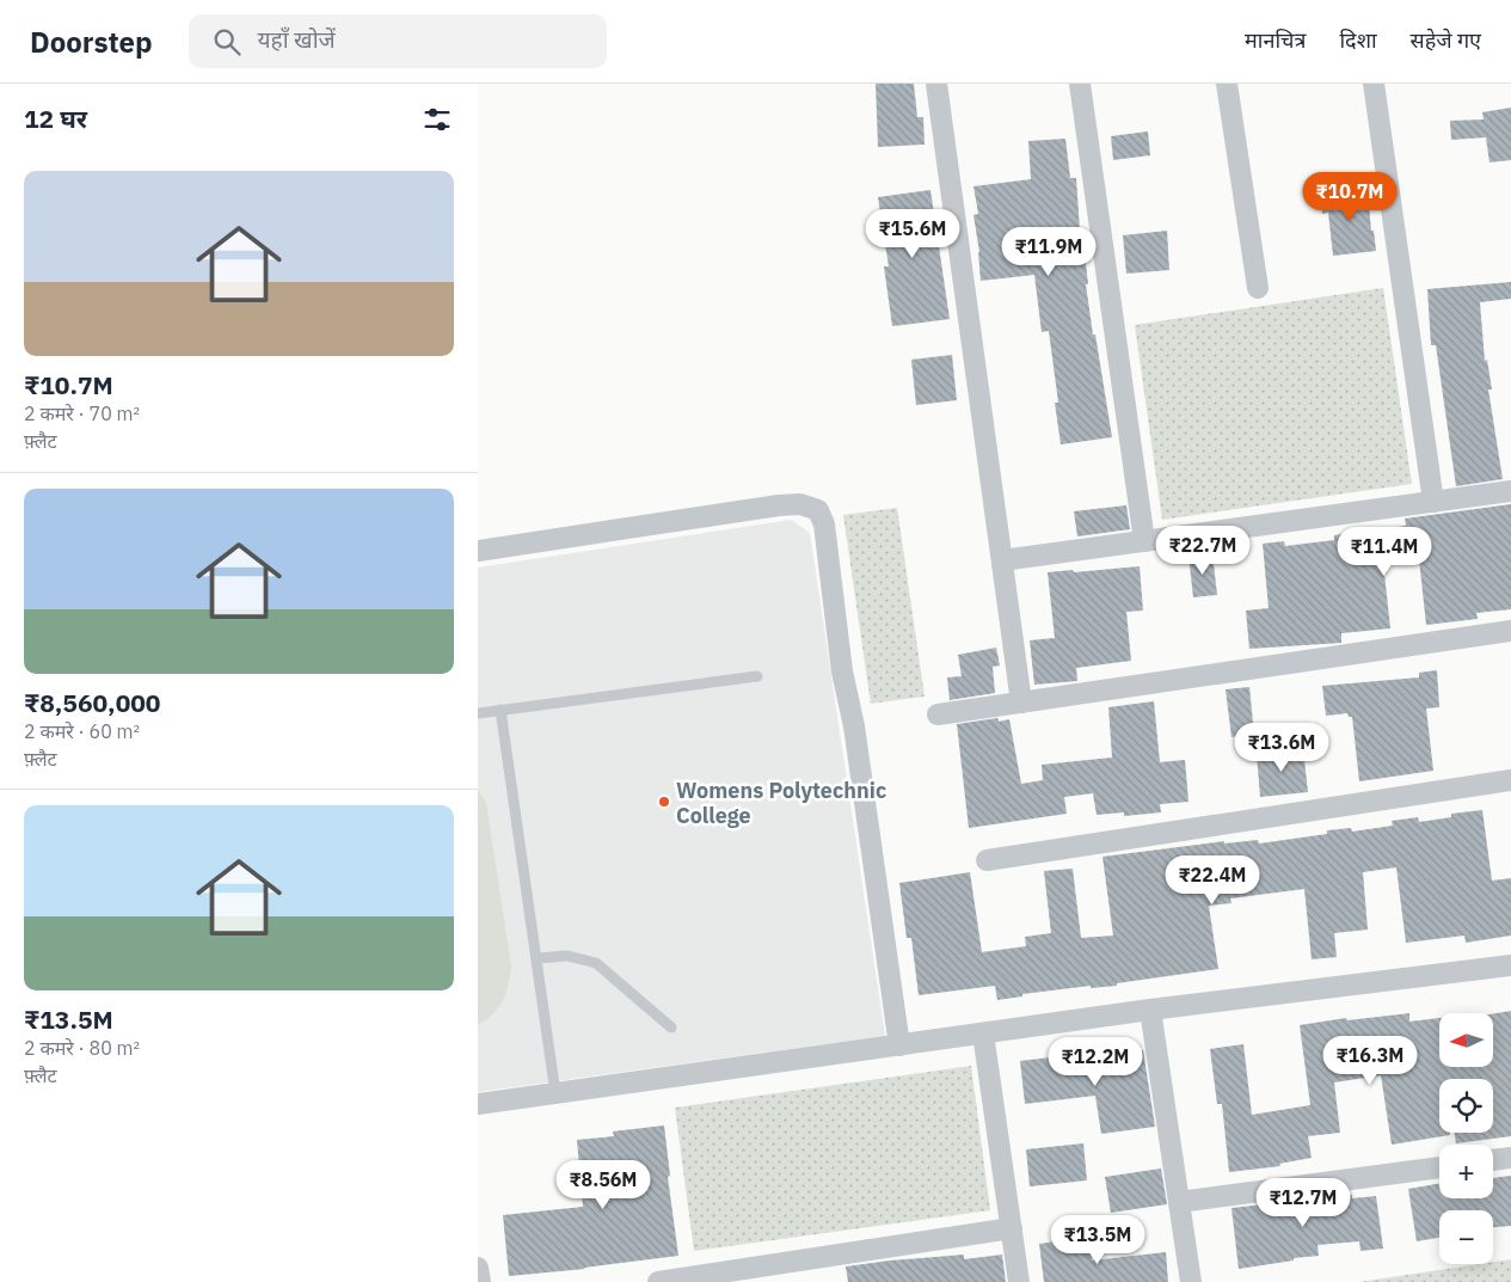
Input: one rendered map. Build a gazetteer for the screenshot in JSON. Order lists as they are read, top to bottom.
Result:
{
  "places": ["Womens Polytechnic College"],
  "north": "left",
  "page": {
    "header": "Doorstep",
    "search": "यहाँ खोजें",
    "nav": ["मानचित्र", "दिशा", "सहेजे गए"],
    "heading": "12 घर",
    "list": [
      {
        "name": "₹10.7M",
        "note": "2 कमरे · 70 m² · फ़्लैट"
      },
      {
        "name": "₹8,560,000",
        "note": "2 कमरे · 60 m² · फ़्लैट"
      },
      {
        "name": "₹13.5M",
        "note": "2 कमरे · 80 m² · फ़्लैट"
      }
    ],
    "price": [
      "₹10.7M",
      "₹15.6M",
      "₹11.9M",
      "₹22.7M",
      "₹11.4M",
      "₹13.6M",
      "₹22.4M",
      "₹16.3M",
      "₹12.2M",
      "₹8.56M",
      "₹12.7M",
      "₹13.5M"
    ],
    "map_buttons": ["+", "−"]
  }
}
